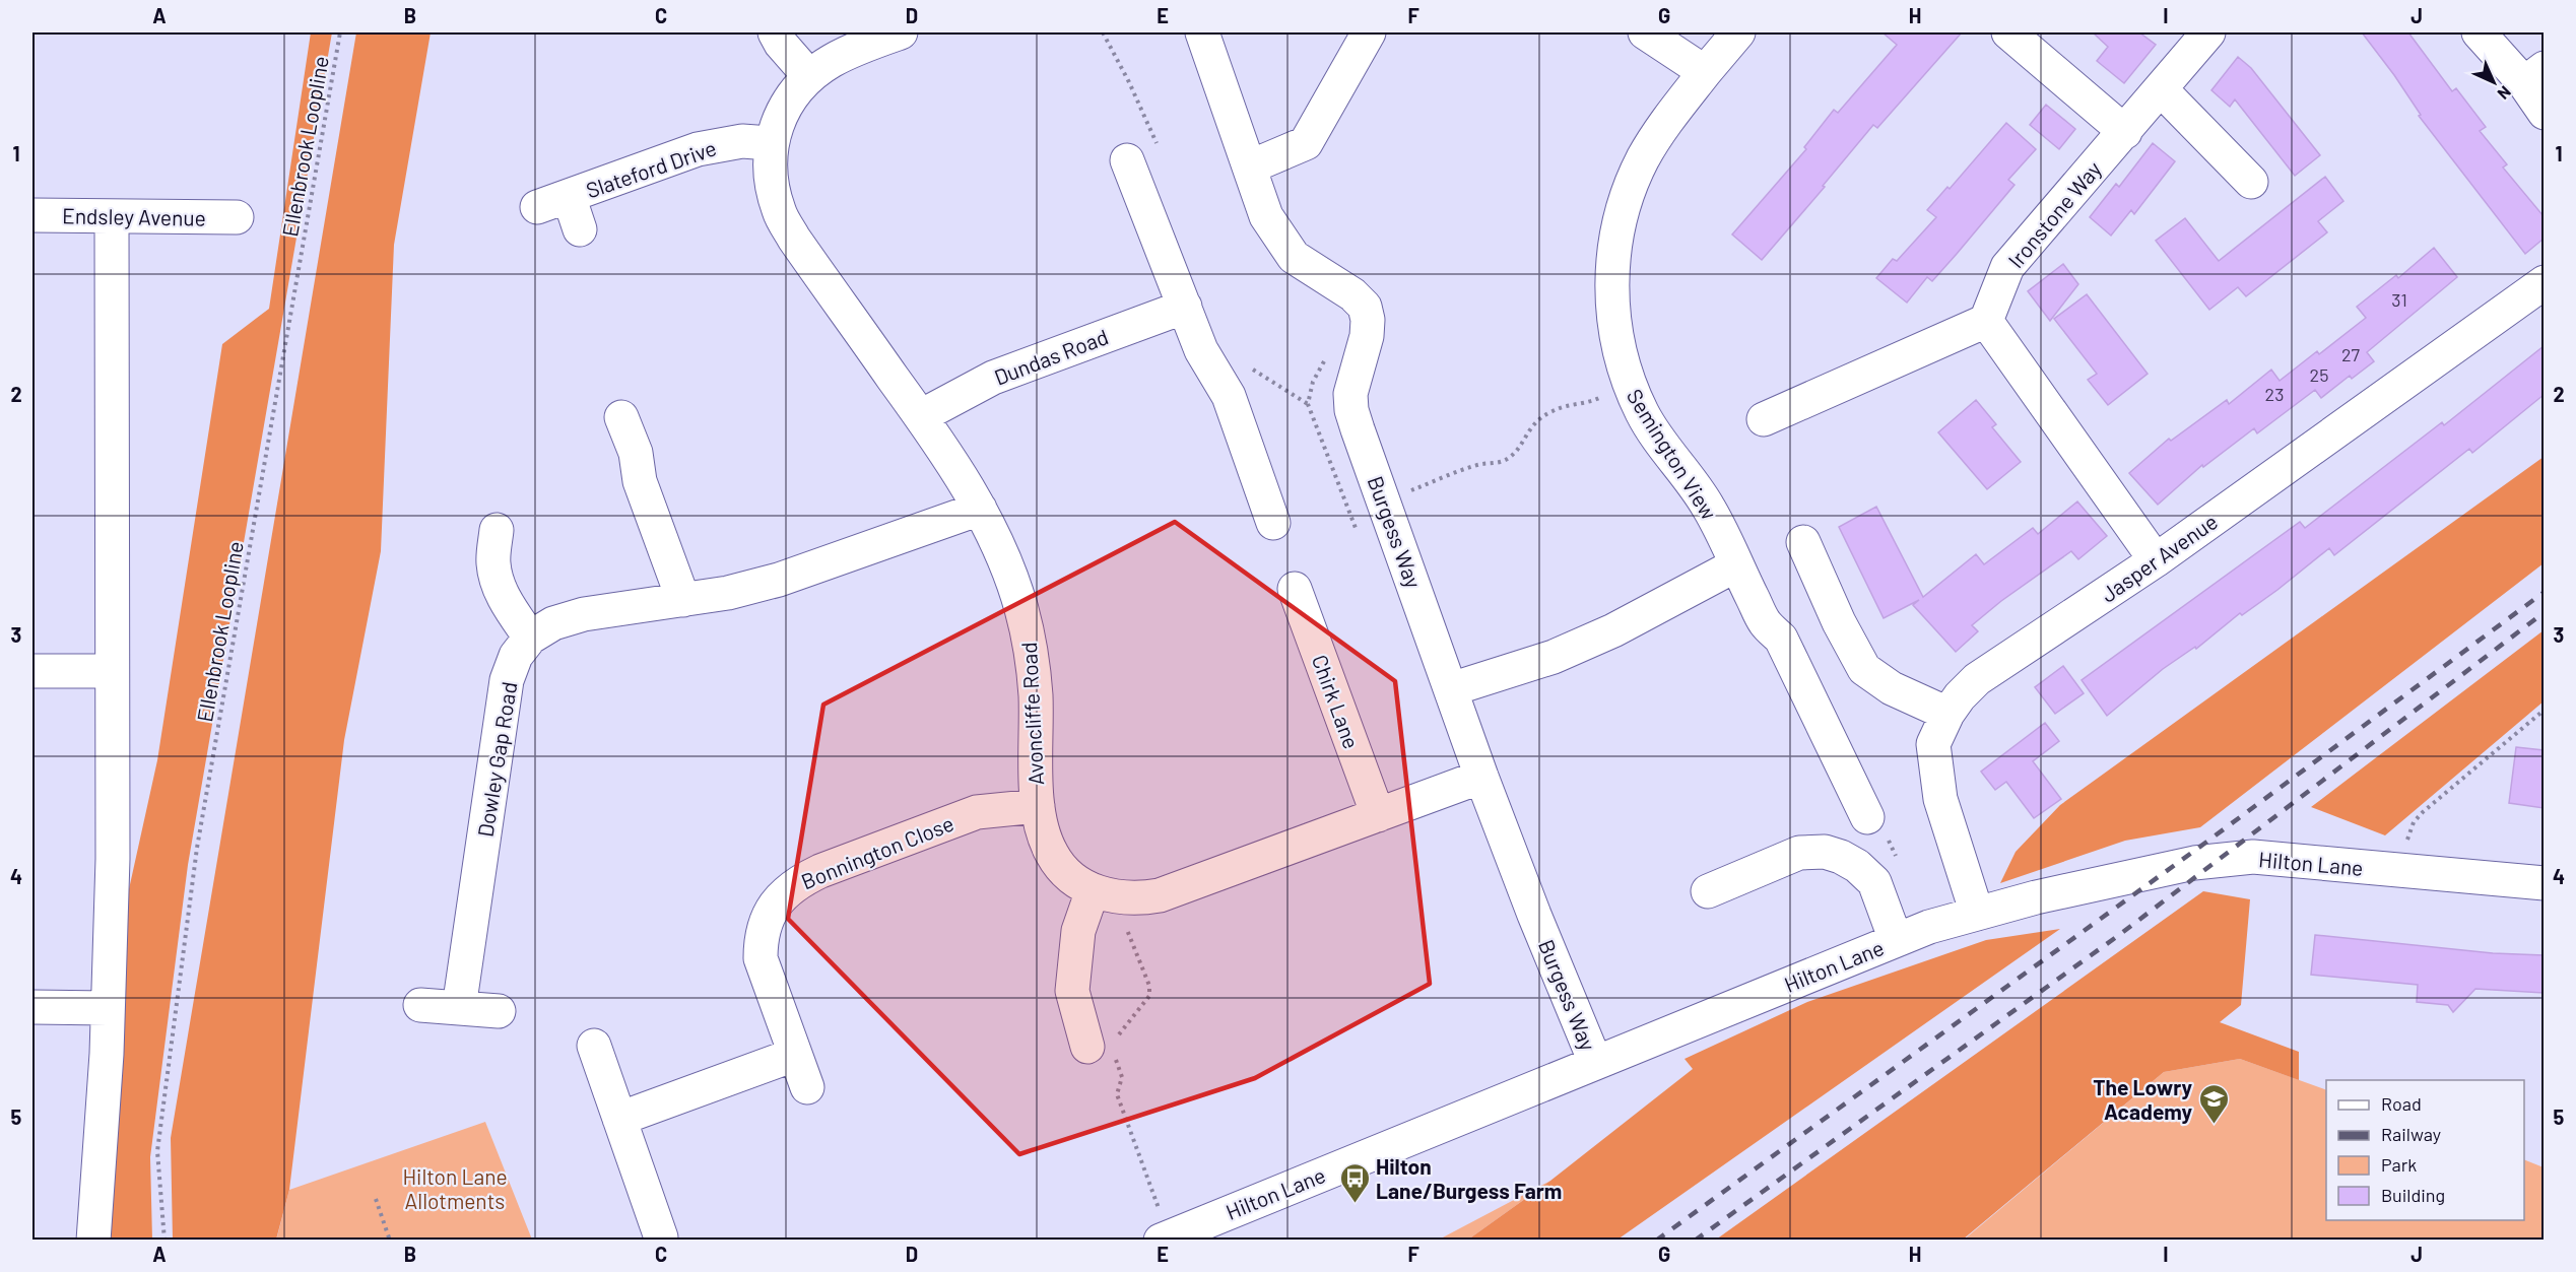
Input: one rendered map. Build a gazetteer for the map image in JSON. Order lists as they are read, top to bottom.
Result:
{
  "streets": {
    "street": [
      "Slateford Drive",
      "Ironstone Way",
      "Endsley Avenue",
      "Dundas Road",
      "Semington View",
      "Burgess Way",
      "Jasper Avenue",
      "Chirk Lane",
      "Avoncliffe Road",
      "Dowley Gap Road",
      "Bonnington Close",
      "Hilton Lane"
    ],
    "path": ["Ellenbrook Loopline"]
  },
  "crossings": [
    ["Slateford Drive", "Avoncliffe Road"],
    ["Dundas Road", "Avoncliffe Road"],
    ["Burgess Way", "Hilton Lane"],
    ["Jasper Avenue", "Hilton Lane"],
    ["Avoncliffe Road", "Dowley Gap Road"],
    ["Avoncliffe Road", "Bonnington Close"]
  ],
  "parks": ["Hilton Lane Allotments"],
  "places": {
    "school or university": ["The Lowry Academy"],
    "bus stop": ["Hilton Lane/Burgess Farm"]
  },
  "house_numbers": [
    "31",
    "27",
    "25",
    "23"
  ],
  "legend": [
    "Road",
    "Railway",
    "Park",
    "Building"
  ],
  "north": "bottom right",
  "grid": {
    "columns": [
      "A",
      "B",
      "C",
      "D",
      "E",
      "F",
      "G",
      "H",
      "I",
      "J"
    ],
    "rows": [
      "1",
      "2",
      "3",
      "4",
      "5"
    ]
  }
}
